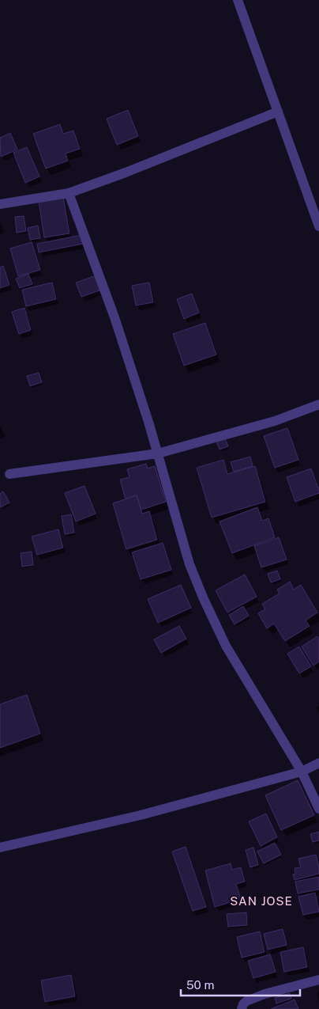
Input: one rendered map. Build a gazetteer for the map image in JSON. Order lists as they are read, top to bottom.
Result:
{
  "districts": ["SAN JOSE"],
  "scale_bar": "50 m"
}
